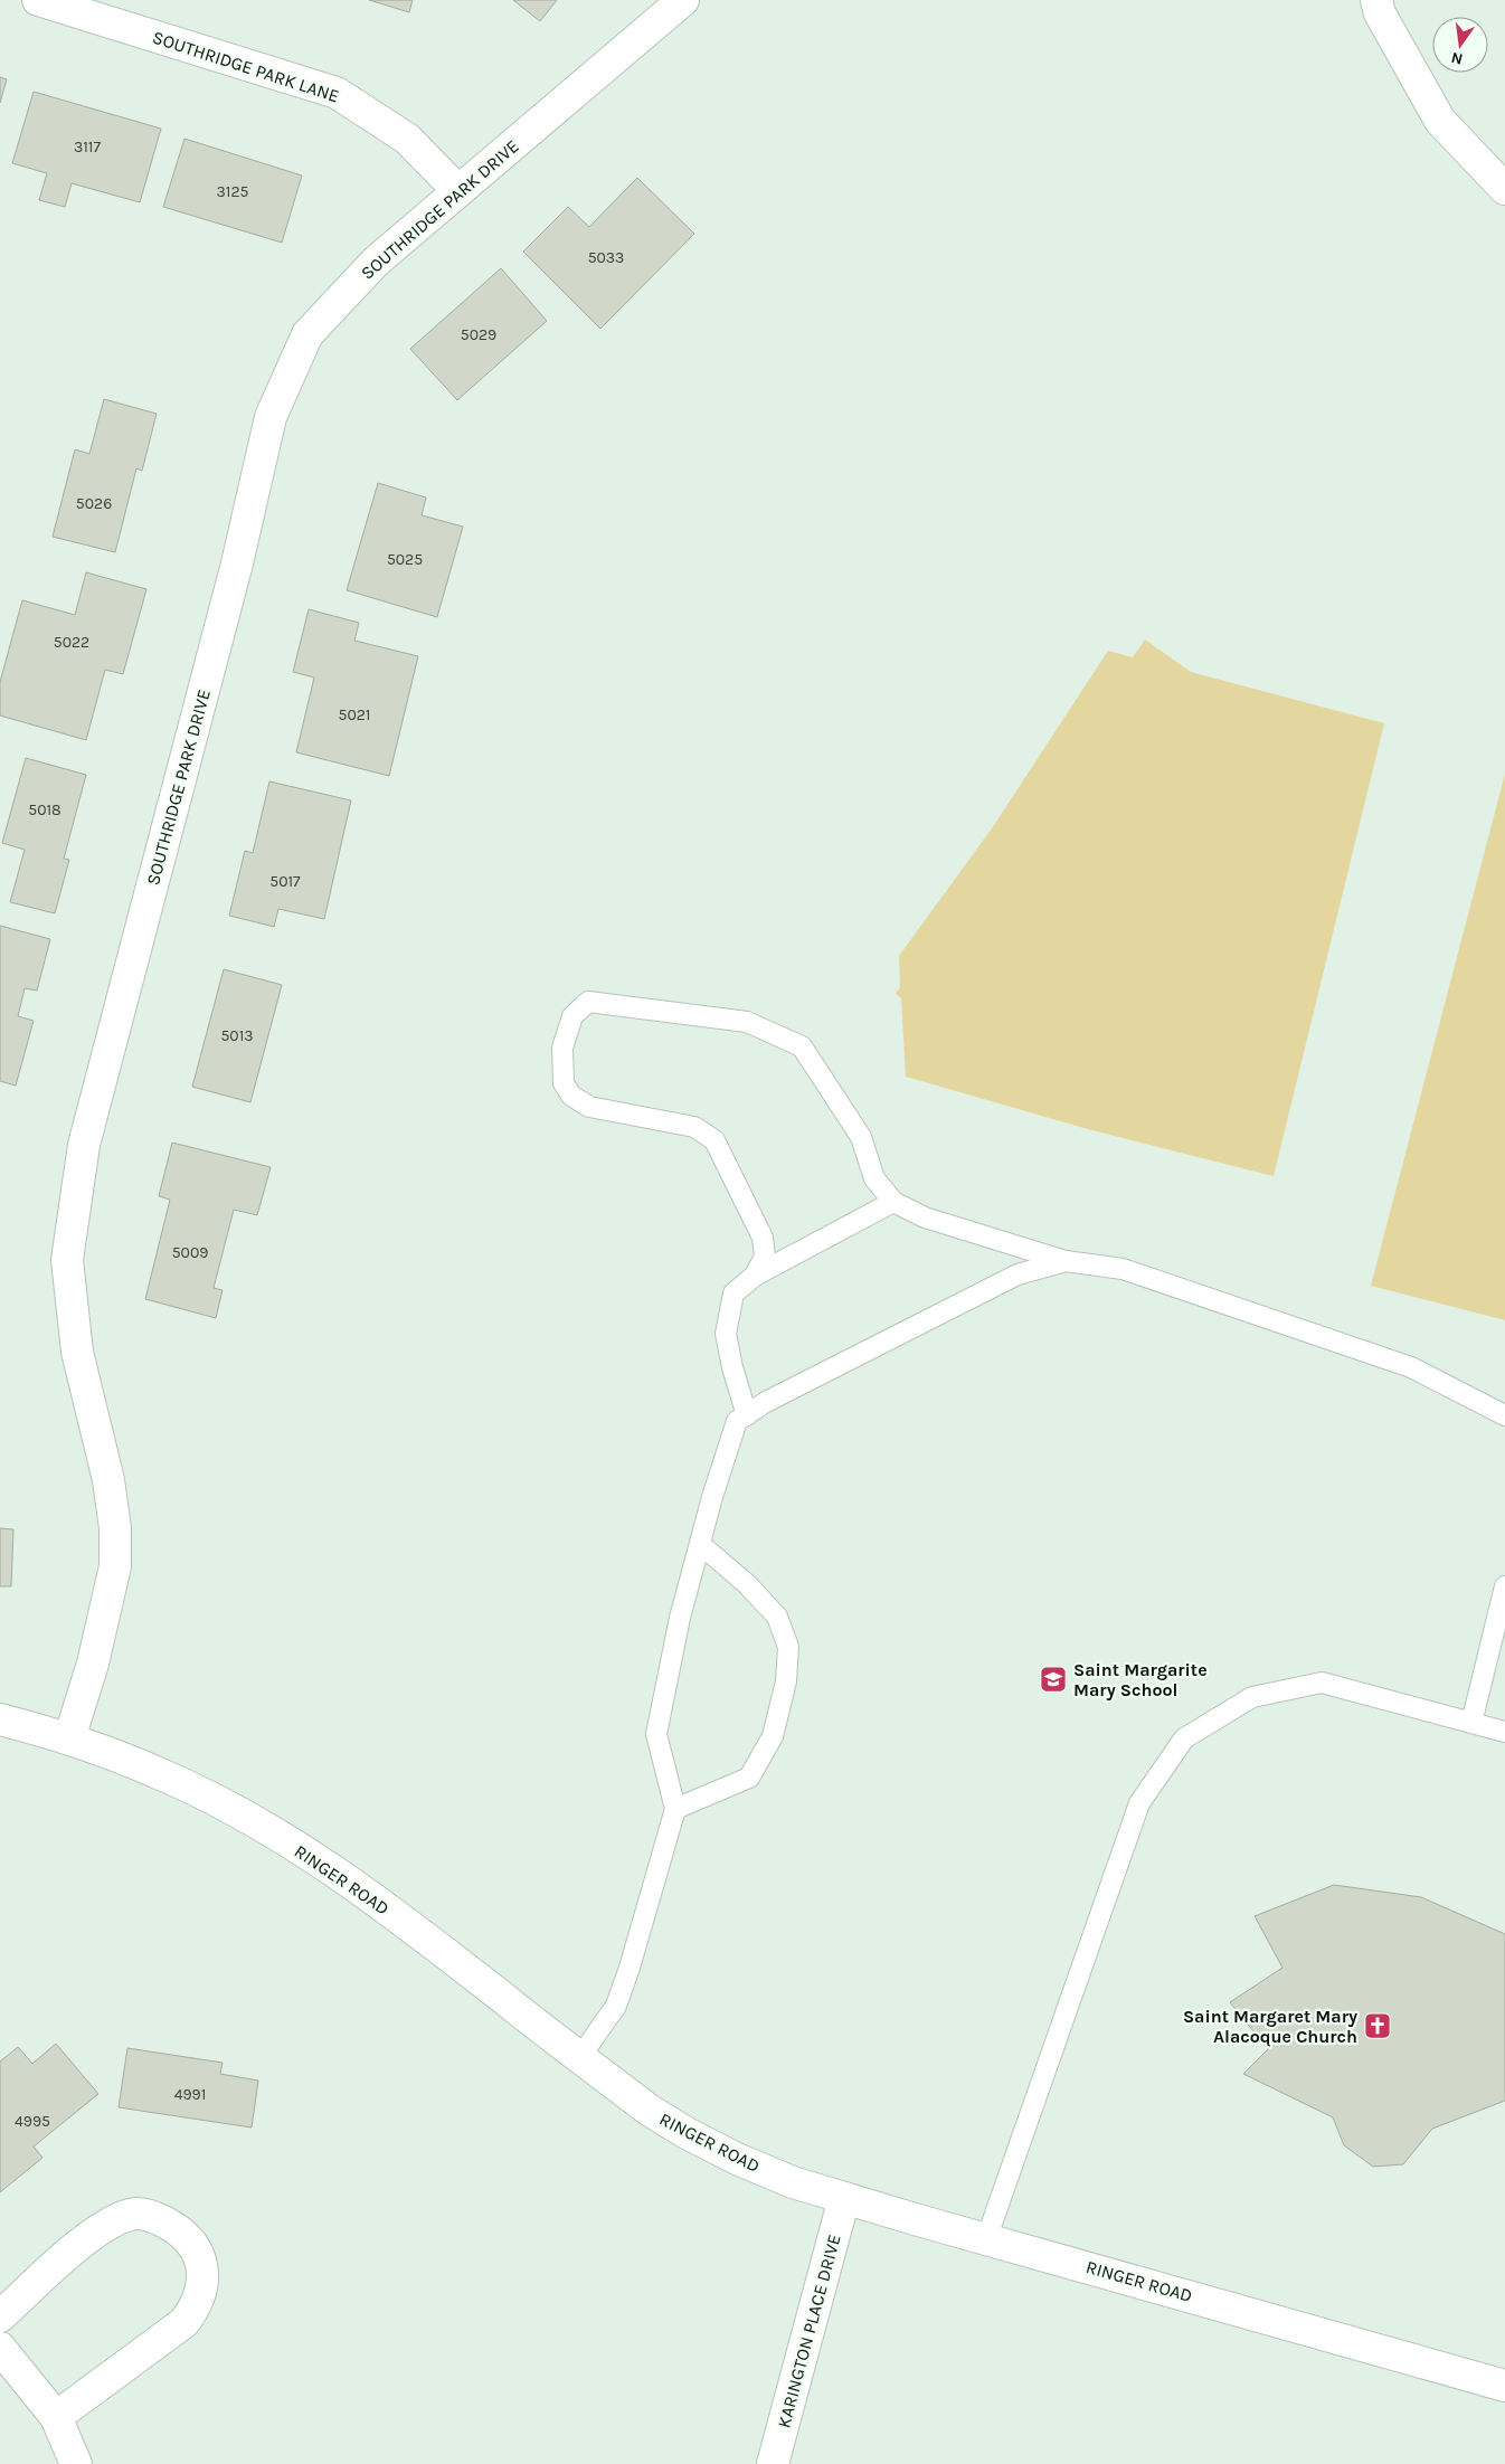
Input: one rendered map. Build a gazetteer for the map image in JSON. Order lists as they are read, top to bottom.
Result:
{
  "streets": {
    "street": [
      "SOUTHRIDGE PARK LANE",
      "SOUTHRIDGE PARK DRIVE",
      "RINGER ROAD",
      "KARINGTON PLACE DRIVE"
    ]
  },
  "crossings": [
    ["SOUTHRIDGE PARK LANE", "SOUTHRIDGE PARK DRIVE"],
    ["SOUTHRIDGE PARK DRIVE", "RINGER ROAD"],
    ["RINGER ROAD", "KARINGTON PLACE DRIVE"]
  ],
  "places": {
    "school or university": ["Saint Margarite Mary School"],
    "church": ["Saint Margaret Mary Alacoque Church"]
  },
  "house_numbers": [
    "3117",
    "3125",
    "5033",
    "5029",
    "5026",
    "5025",
    "5022",
    "5021",
    "5018",
    "5017",
    "5013",
    "5009",
    "4991",
    "4995"
  ],
  "north": "bottom"
}
